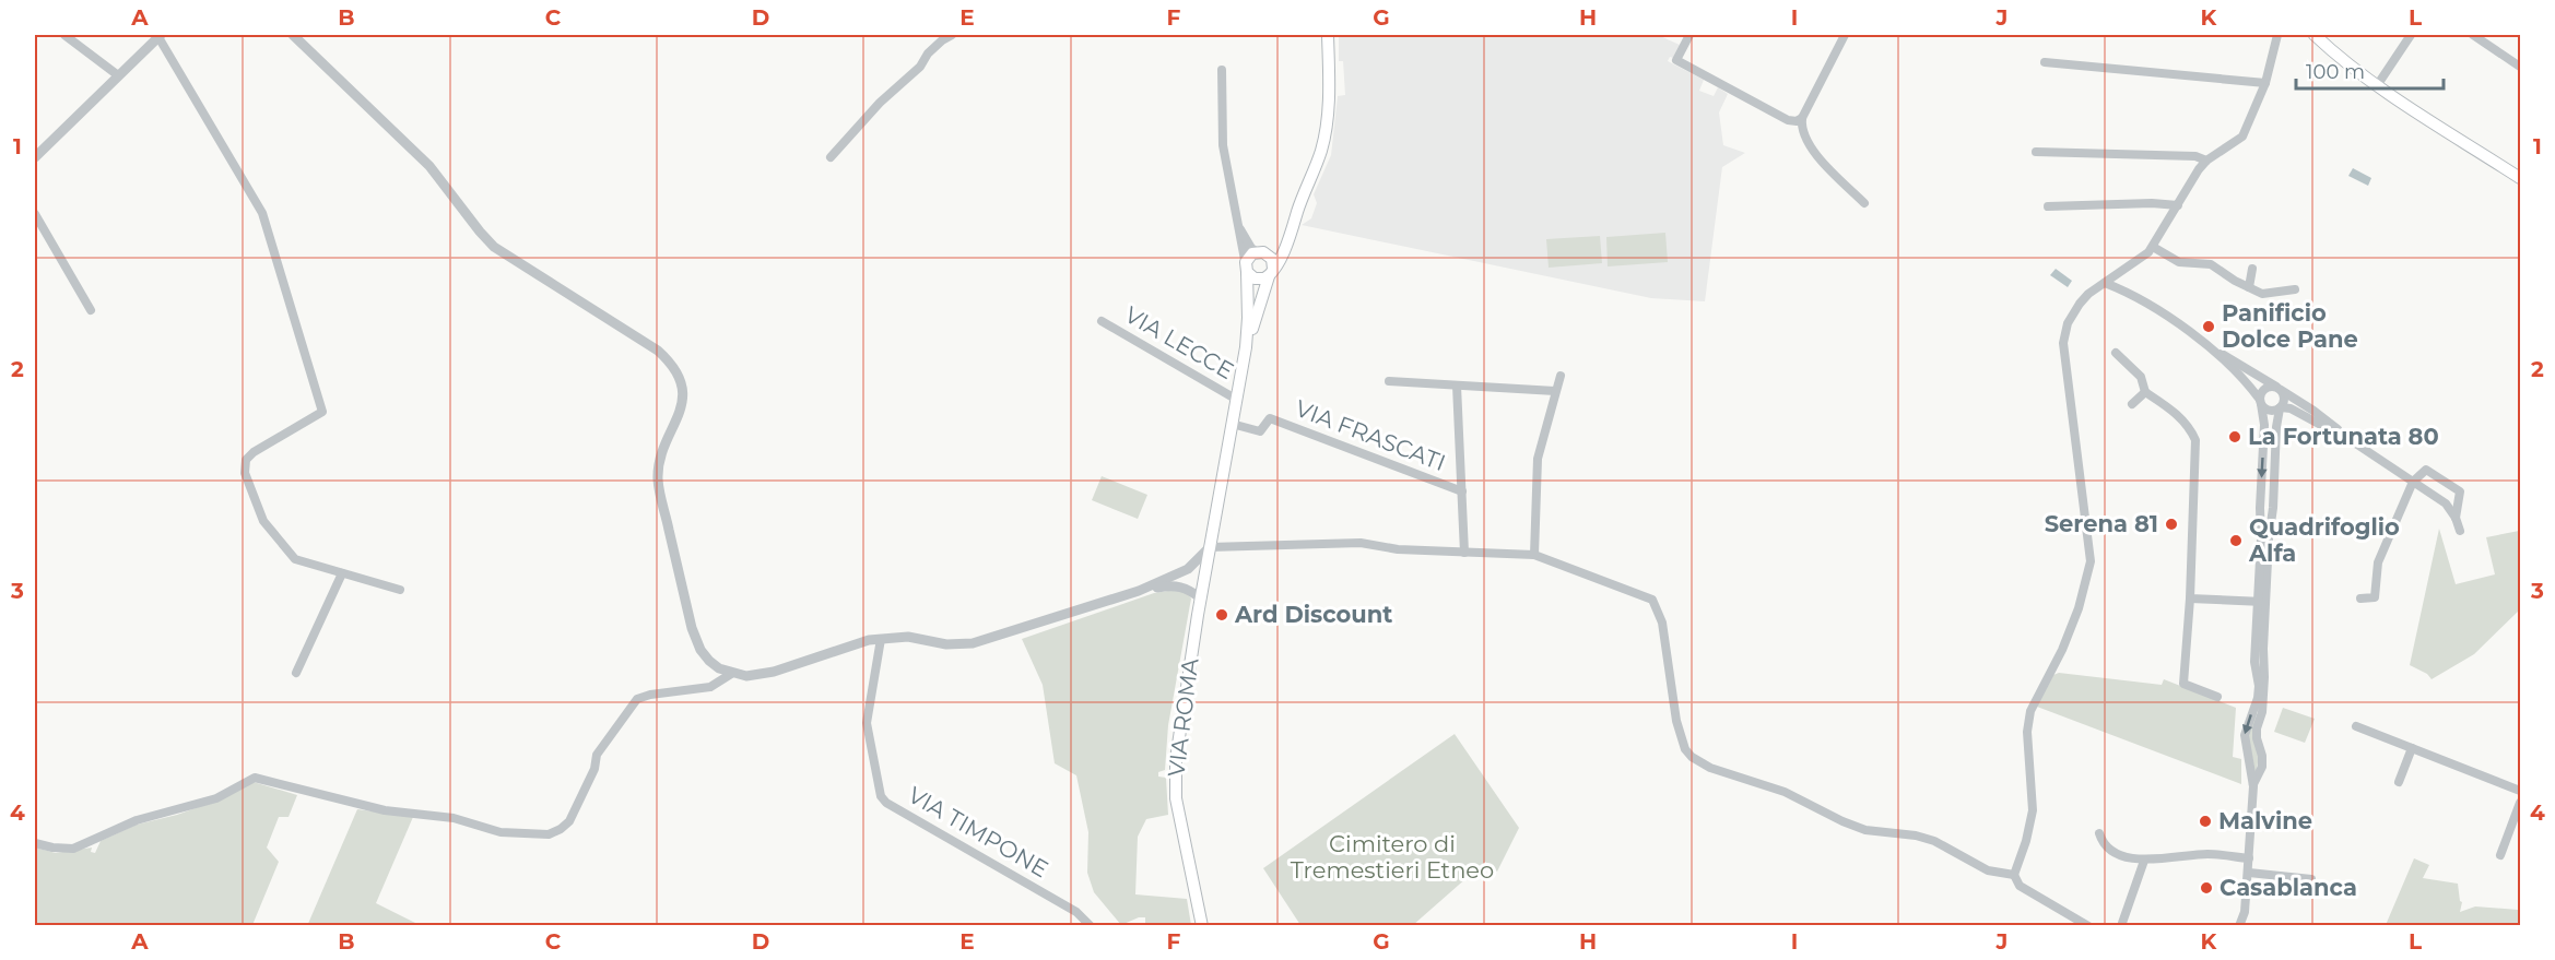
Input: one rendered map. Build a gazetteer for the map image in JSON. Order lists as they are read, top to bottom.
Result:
{
  "streets": {
    "main road": ["VIA ROMA"],
    "street": ["VIA LECCE", "VIA FRASCATI", "VIA TIMPONE"]
  },
  "crossings": [
    ["VIA LECCE", "VIA ROMA"],
    ["VIA FRASCATI", "VIA ROMA"]
  ],
  "parks": ["Cimitero di Tremestieri Etneo"],
  "places": [
    "Panificio Dolce Pane",
    "La Fortunata 80",
    "Serena 81",
    "Quadrifoglio Alfa",
    "Ard Discount",
    "Malvine",
    "Casablanca"
  ],
  "scale_bar": "100 m",
  "grid": {
    "columns": [
      "A",
      "B",
      "C",
      "D",
      "E",
      "F",
      "G",
      "H",
      "I",
      "J",
      "K",
      "L"
    ],
    "rows": [
      "1",
      "2",
      "3",
      "4"
    ]
  }
}
